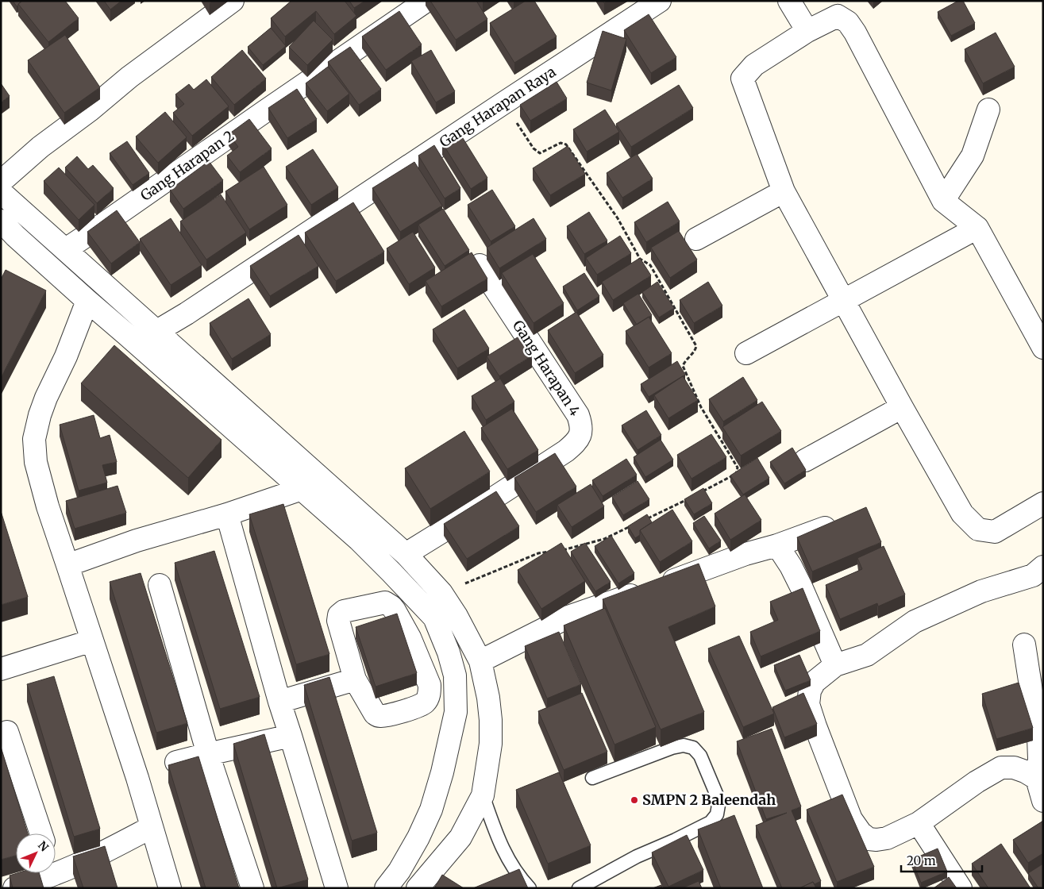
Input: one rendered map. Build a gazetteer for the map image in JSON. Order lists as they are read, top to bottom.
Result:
{
  "streets": {
    "street": ["Gang Harapan Raya", "Gang Harapan 2", "Gang Harapan 4"]
  },
  "places": ["SMPN 2 Baleendah"],
  "scale_bar": "20 m",
  "north": "top right"
}
